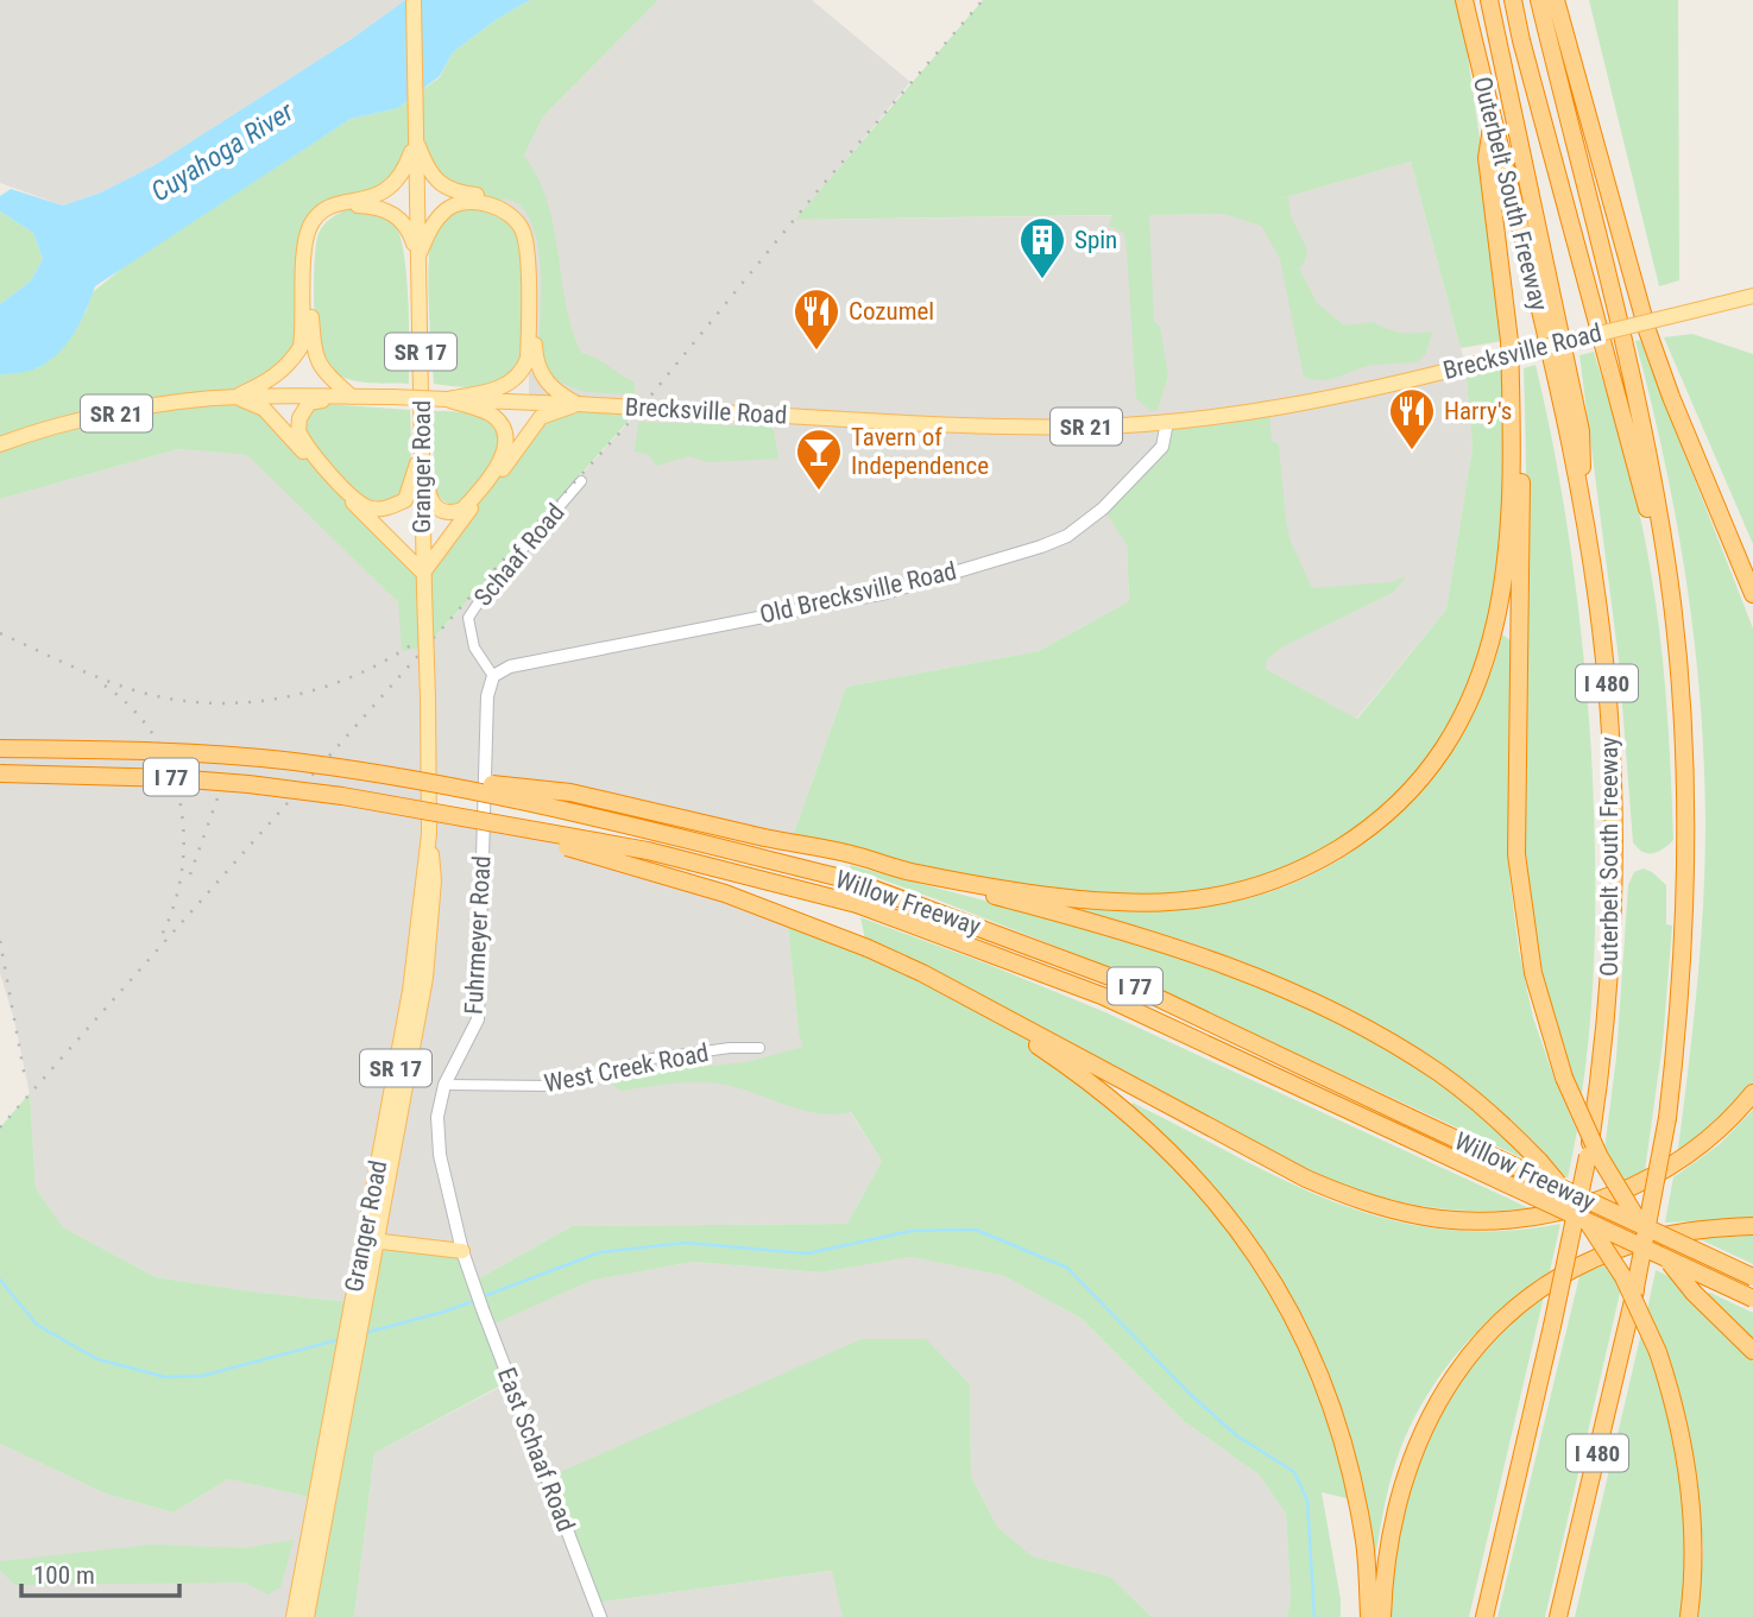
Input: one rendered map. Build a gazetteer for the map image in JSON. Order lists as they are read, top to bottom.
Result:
{
  "streets": {
    "highway": [
      "Outerbelt South Freeway",
      "I 480",
      "I 77",
      "Willow Freeway"
    ],
    "main road": [
      "SR 17",
      "Brecksville Road",
      "SR 21",
      "Granger Road"
    ],
    "street": [
      "Schaaf Road",
      "Old Brecksville Road",
      "Fuhrmeyer Road",
      "West Creek Road",
      "East Schaaf Road"
    ]
  },
  "crossings": [
    ["Brecksville Road", "Old Brecksville Road"],
    ["Schaaf Road", "Old Brecksville Road"],
    ["Schaaf Road", "Fuhrmeyer Road"],
    ["Old Brecksville Road", "Fuhrmeyer Road"],
    ["Fuhrmeyer Road", "West Creek Road"],
    ["Fuhrmeyer Road", "East Schaaf Road"]
  ],
  "water": ["Cuyahoga River"],
  "places": {
    "building": ["Spin"],
    "restaurant": ["Cozumel", "Harry's"],
    "bar": ["Tavern of Independence"]
  },
  "scale_bar": "100 m"
}
